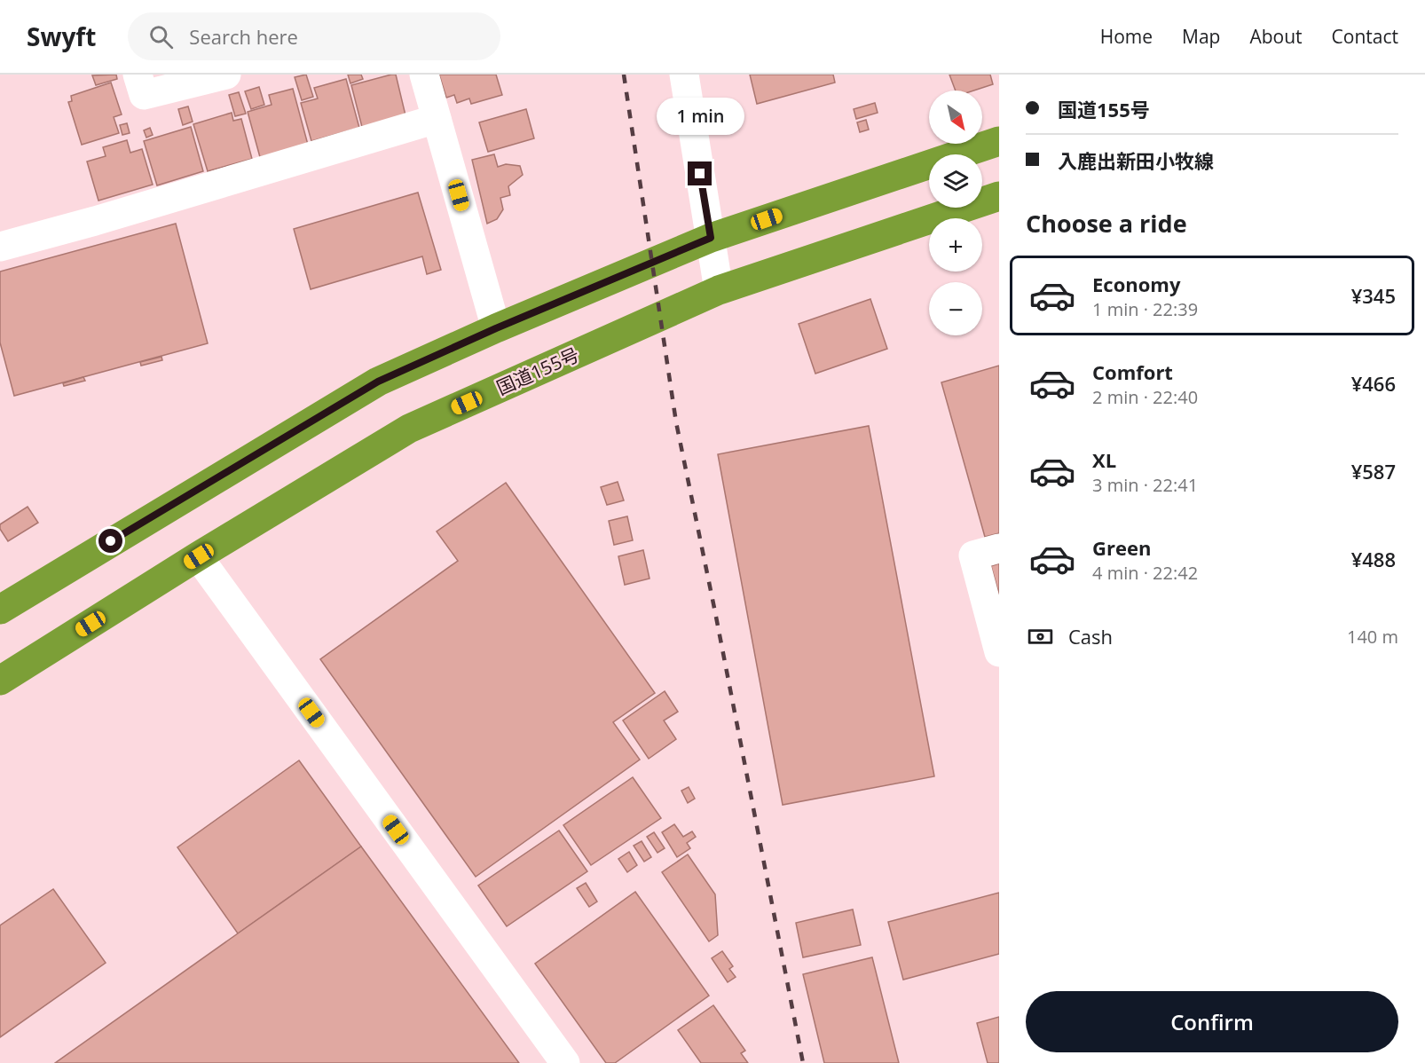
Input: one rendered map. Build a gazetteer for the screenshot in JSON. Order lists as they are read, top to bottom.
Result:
{
  "streets": {
    "highway": ["国道155号"]
  },
  "north": "bottom right",
  "page": {
    "header": "Swyft",
    "search": "Search here",
    "nav": [
      "Home",
      "Map",
      "About",
      "Contact"
    ],
    "banner": ["国道155号", "入鹿出新田小牧線"],
    "map_buttons": ["+", "−"],
    "bubble": "1 min",
    "heading": "Choose a ride",
    "list": [
      {
        "name": "Economy",
        "note": "1 min · 22:39",
        "value": "¥345"
      },
      {
        "name": "Comfort",
        "note": "2 min · 22:40",
        "value": "¥466"
      },
      {
        "name": "XL",
        "note": "3 min · 22:41",
        "value": "¥587"
      },
      {
        "name": "Green",
        "note": "4 min · 22:42",
        "value": "¥488"
      }
    ],
    "pay": ["Cash", "140 m"],
    "buttons": "Confirm"
  }
}
